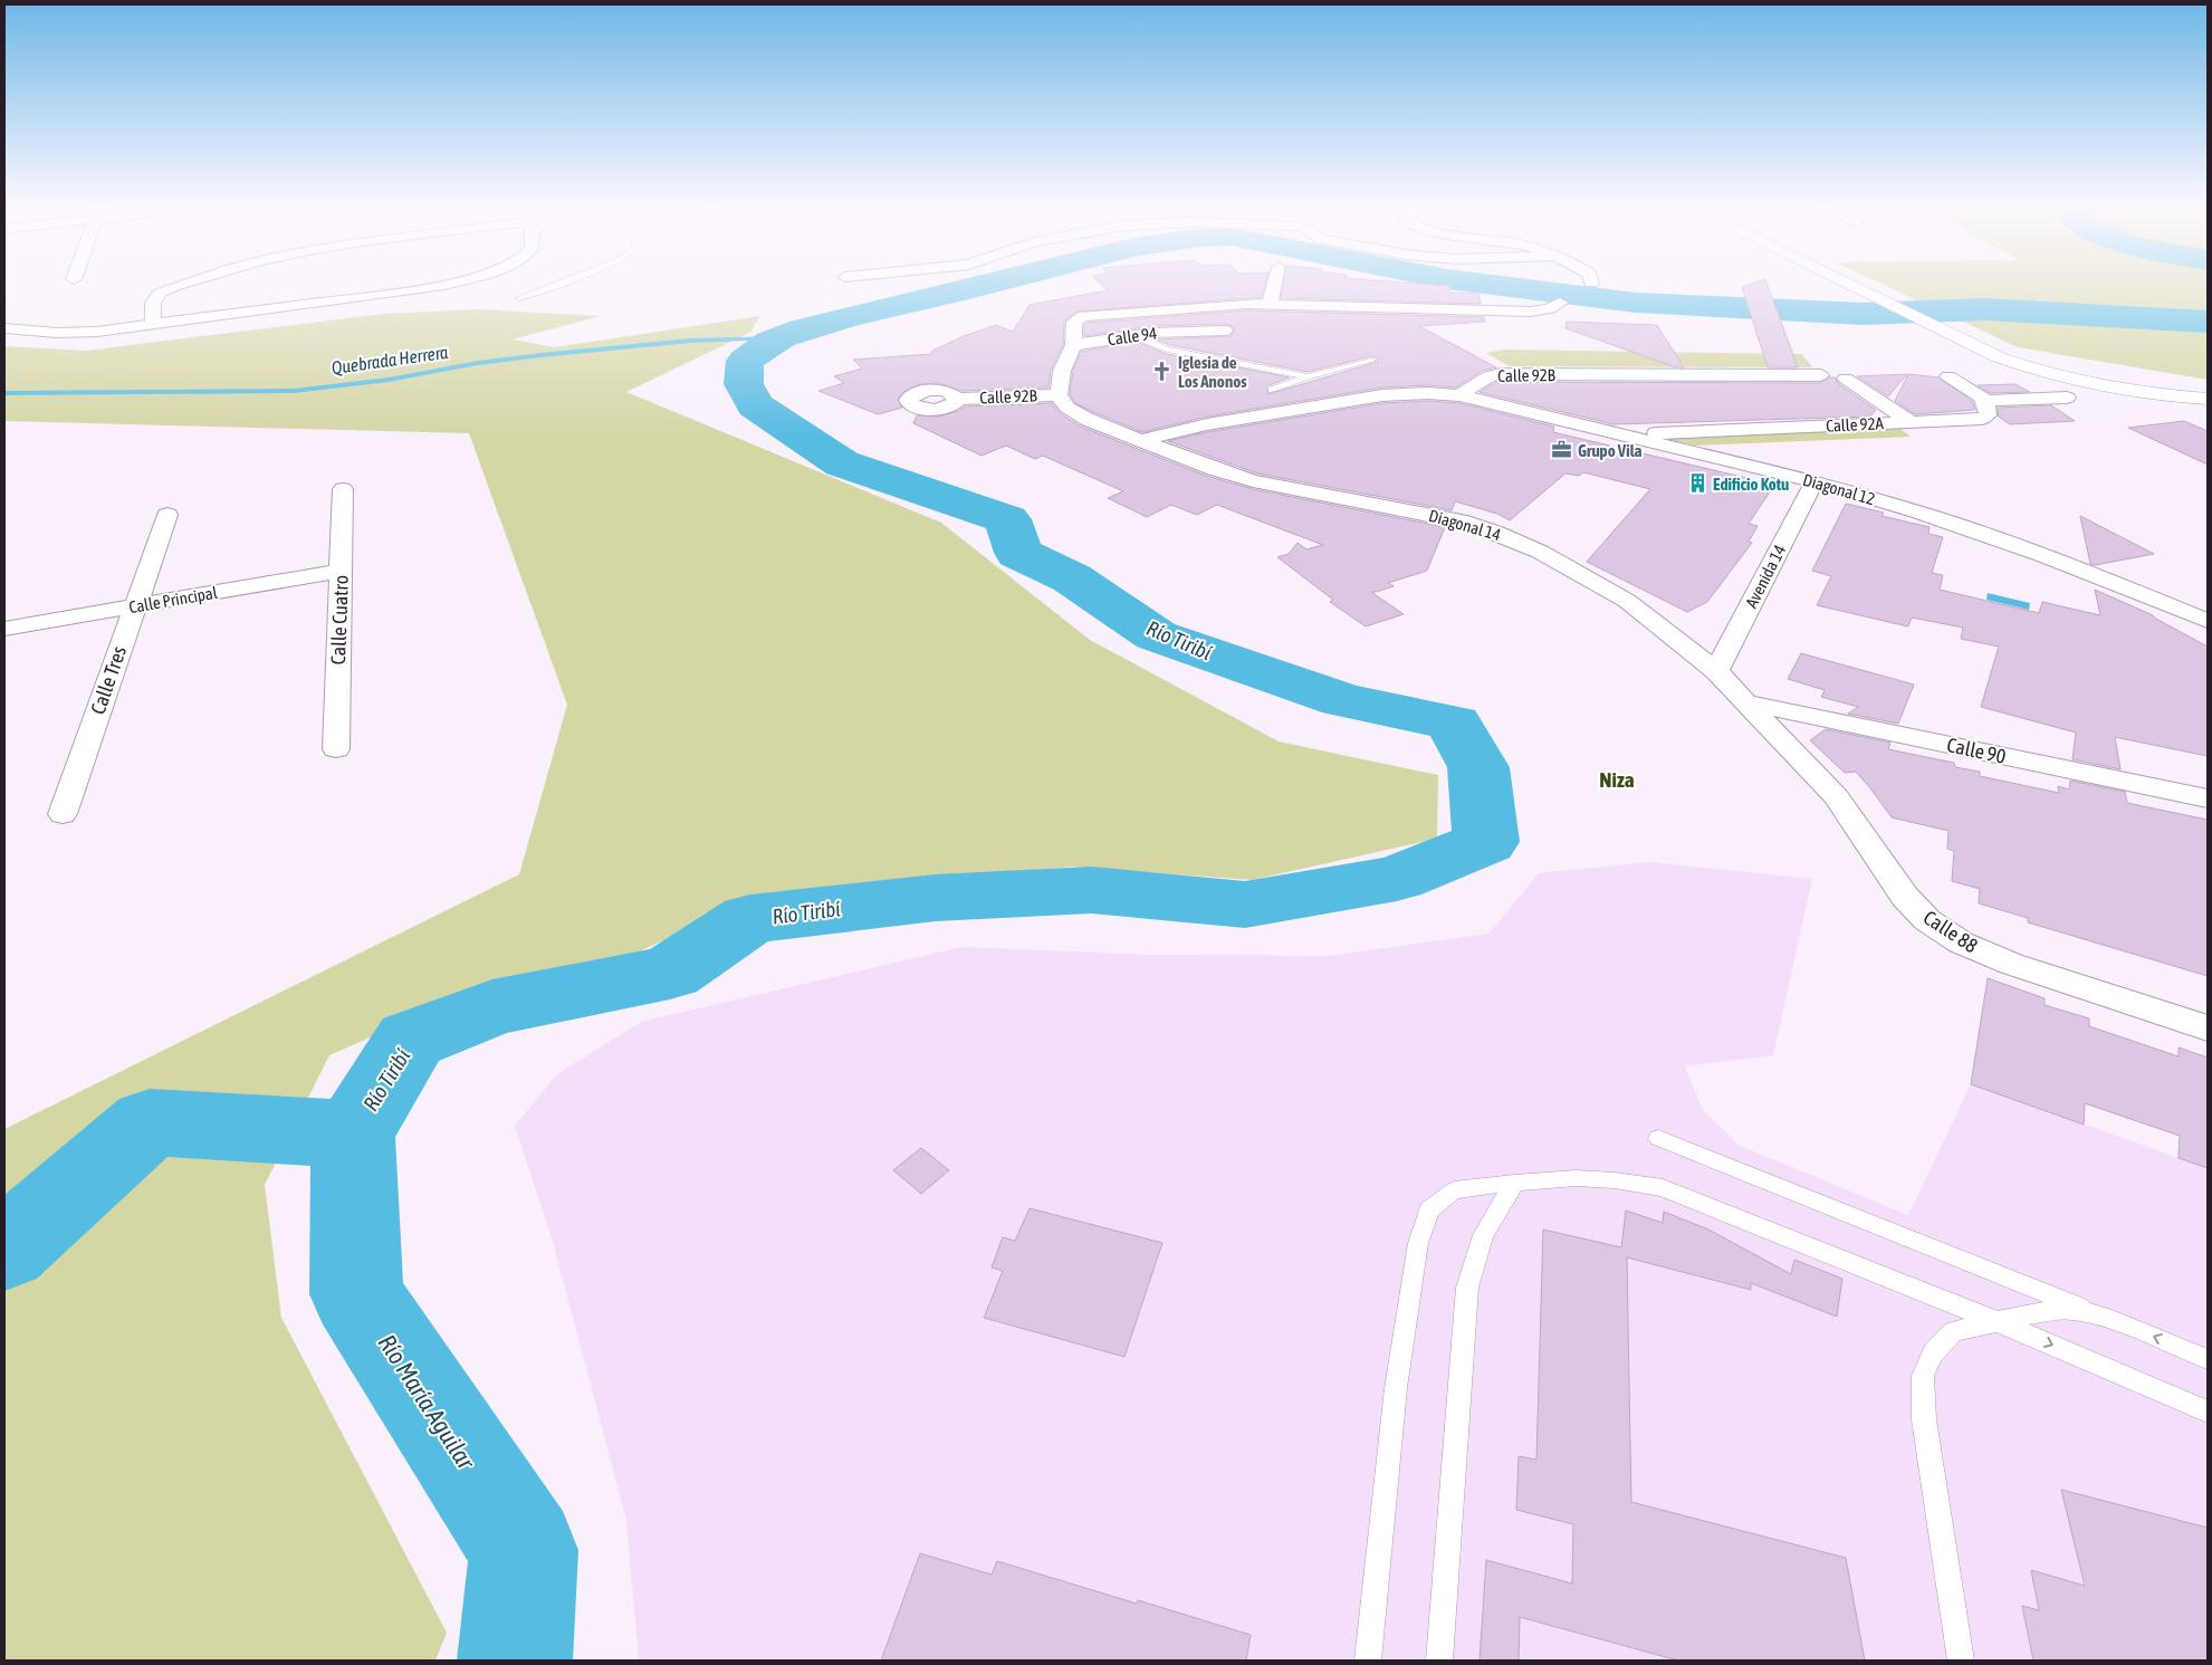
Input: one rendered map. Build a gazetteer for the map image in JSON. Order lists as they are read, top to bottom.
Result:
{
  "streets": {
    "street": [
      "Calle 94",
      "Calle 92B",
      "Calle 92A",
      "Diagonal 12",
      "Diagonal 14",
      "Avenida 14",
      "Calle Principal",
      "Calle Cuatro",
      "Calle Tres",
      "Calle 90",
      "Calle 88"
    ]
  },
  "crossings": [
    ["Calle 92B", "Diagonal 12"],
    ["Calle 92B", "Diagonal 14"],
    ["Calle 92A", "Diagonal 12"],
    ["Diagonal 12", "Avenida 14"],
    ["Diagonal 14", "Avenida 14"],
    ["Diagonal 14", "Calle 90"],
    ["Diagonal 14", "Calle 88"],
    ["Calle Principal", "Calle Cuatro"],
    ["Calle Principal", "Calle Tres"],
    ["Calle 90", "Calle 88"]
  ],
  "districts": ["Niza"],
  "water": ["Quebrada Herrera", "Río Tiribí", "Río María Aguilar"],
  "places": {
    "church": ["Iglesia de Los Anonos"],
    "office": ["Grupo Vila"],
    "building": ["Edificio Kotu"]
  }
}
